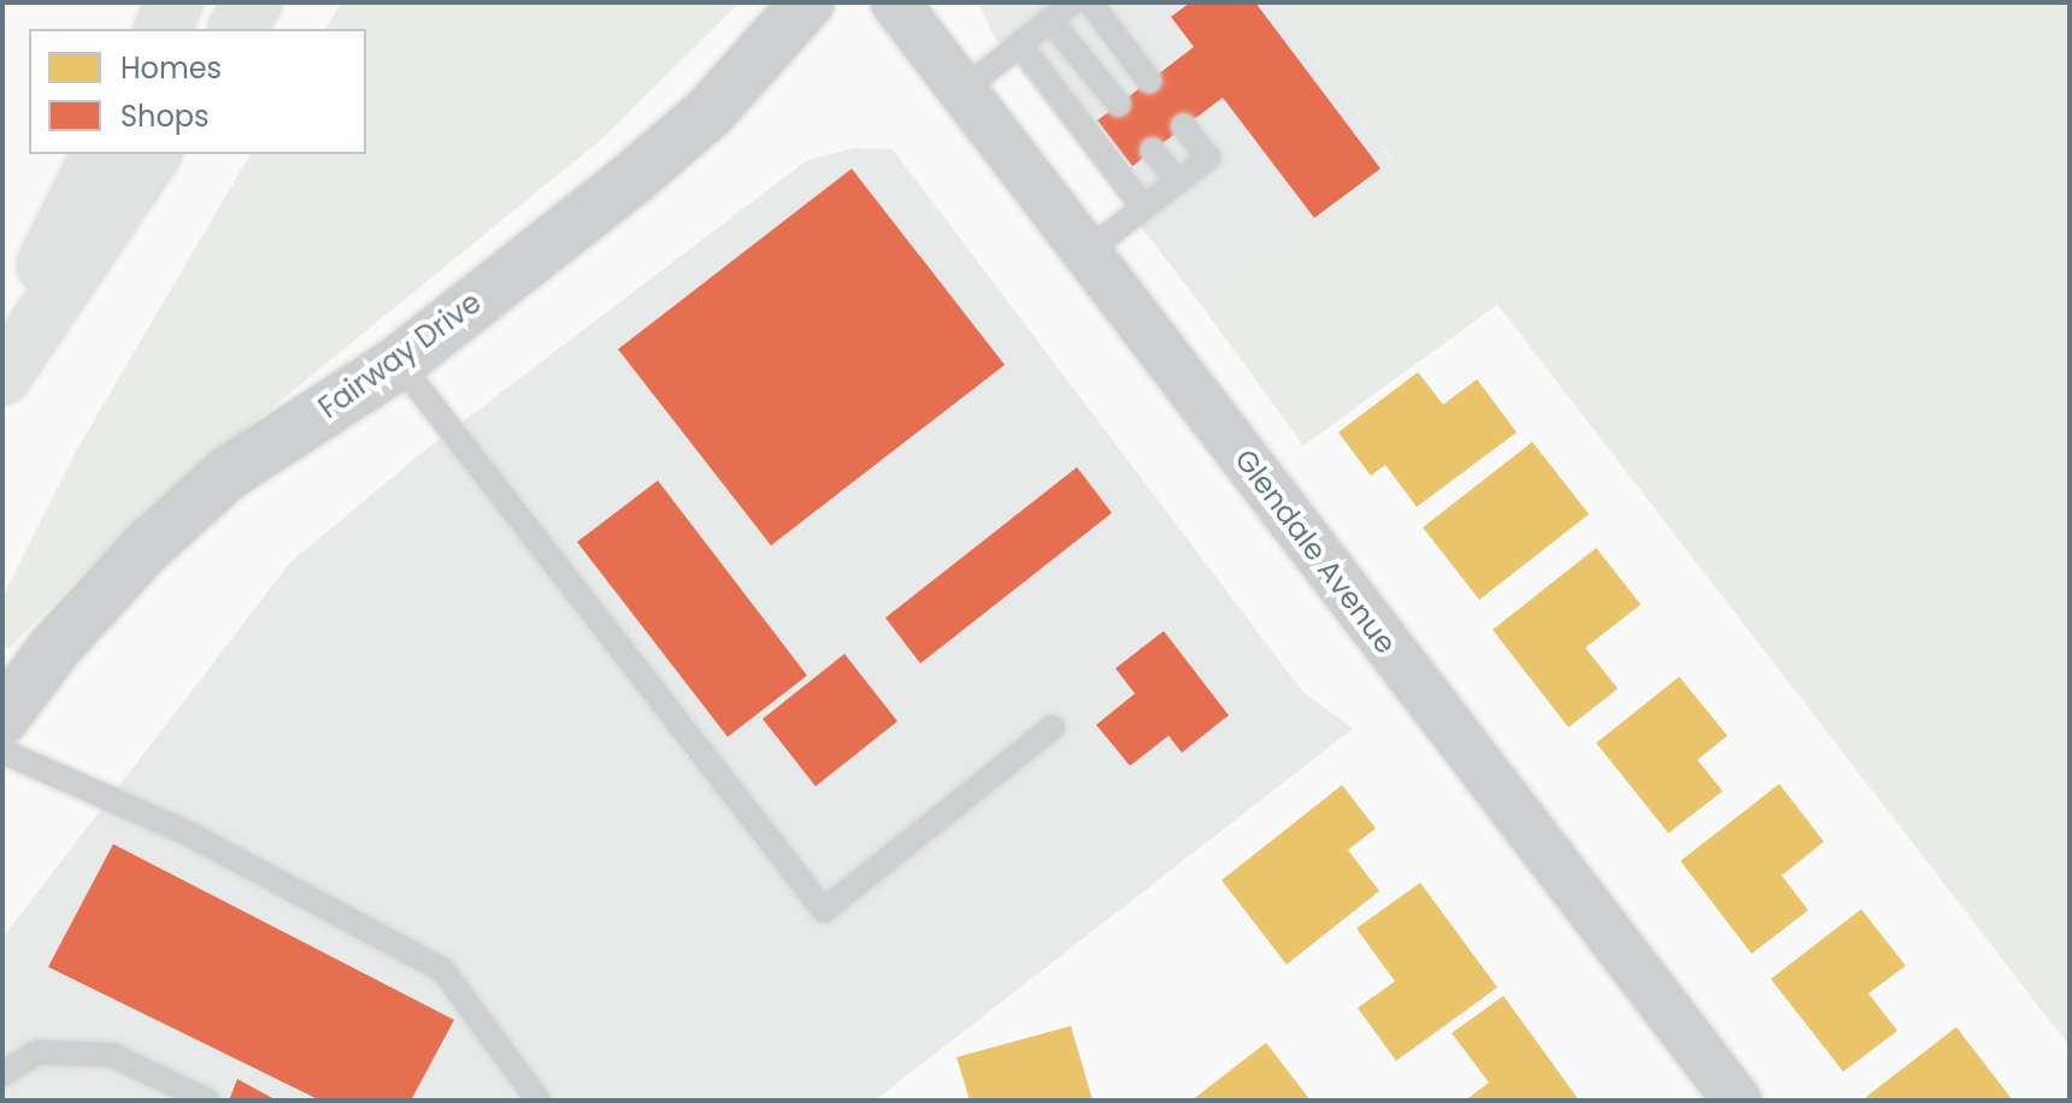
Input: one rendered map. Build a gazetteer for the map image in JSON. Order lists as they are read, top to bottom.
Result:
{
  "streets": {
    "street": ["Fairway Drive", "Glendale Avenue"]
  },
  "legend": ["Homes", "Shops"]
}
